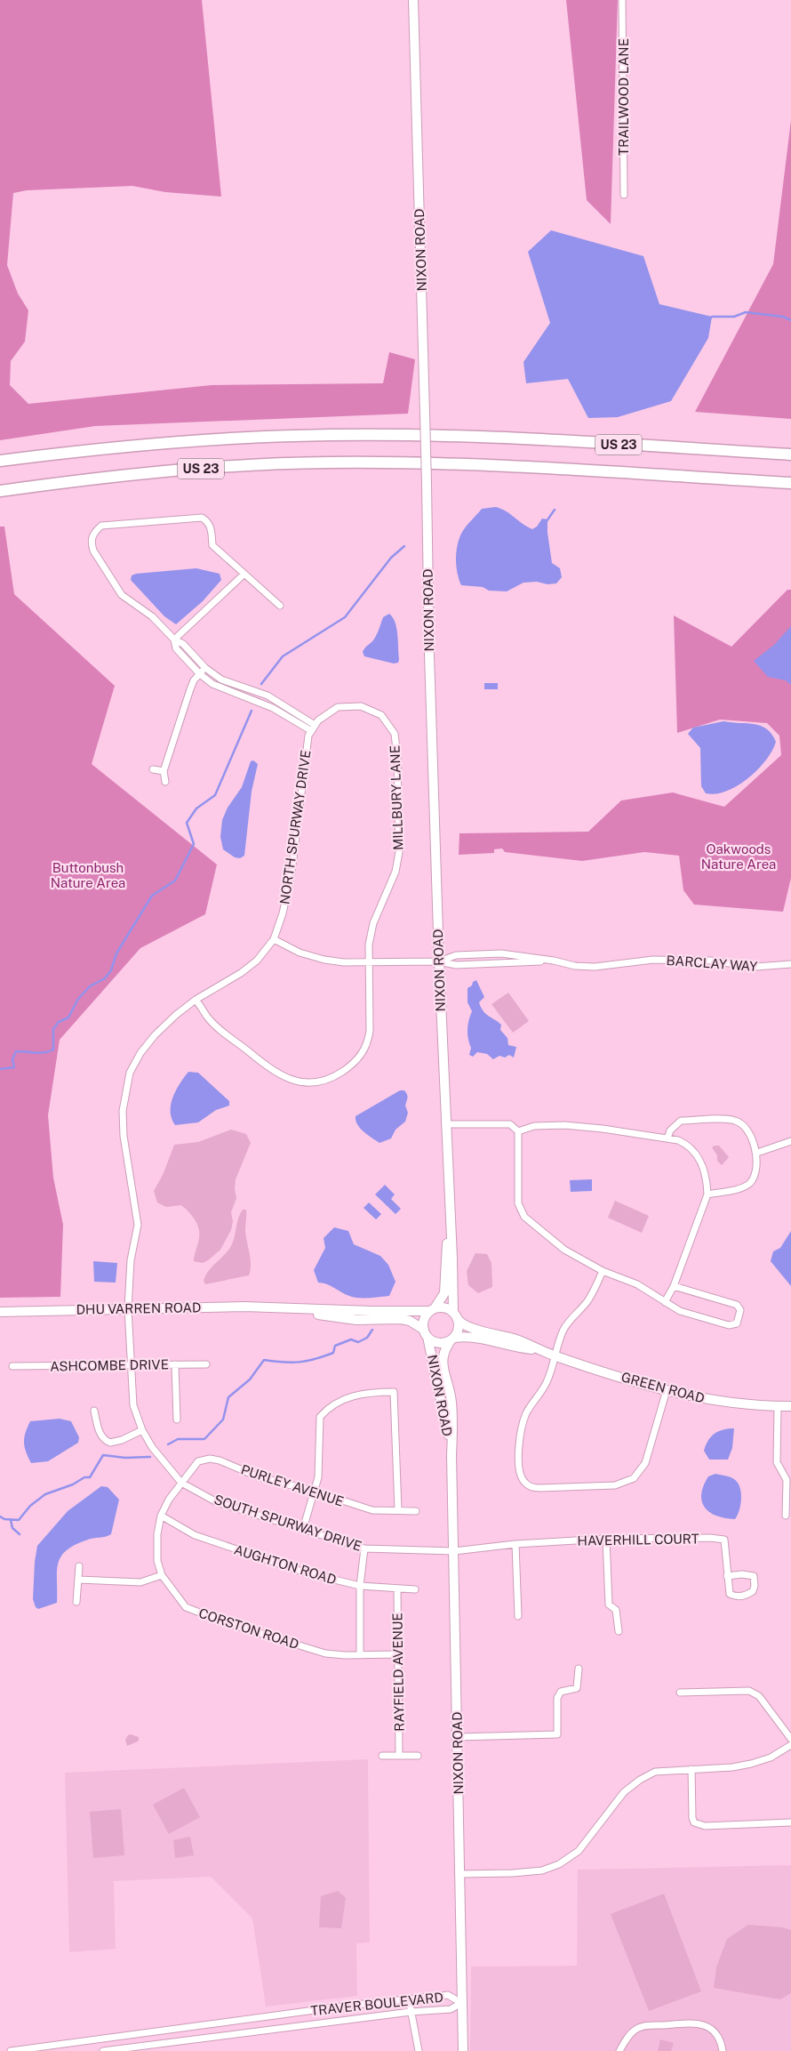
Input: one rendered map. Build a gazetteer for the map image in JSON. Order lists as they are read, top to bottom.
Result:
{
  "streets": {
    "highway": ["US 23"],
    "main road": ["NIXON ROAD", "DHU VARREN ROAD", "GREEN ROAD"],
    "street": [
      "TRAILWOOD LANE",
      "MILLBURY LANE",
      "NORTH SPURWAY DRIVE",
      "BARCLAY WAY",
      "ASHCOMBE DRIVE",
      "PURLEY AVENUE",
      "SOUTH SPURWAY DRIVE",
      "HAVERHILL COURT",
      "AUGHTON ROAD",
      "CORSTON ROAD",
      "RAYFIELD AVENUE",
      "TRAVER BOULEVARD"
    ]
  },
  "crossings": [
    ["NIXON ROAD", "BARCLAY WAY"],
    ["NIXON ROAD", "DHU VARREN ROAD"],
    ["NIXON ROAD", "GREEN ROAD"],
    ["NIXON ROAD", "SOUTH SPURWAY DRIVE"],
    ["NIXON ROAD", "HAVERHILL COURT"],
    ["NIXON ROAD", "TRAVER BOULEVARD"],
    ["MILLBURY LANE", "NORTH SPURWAY DRIVE"],
    ["NORTH SPURWAY DRIVE", "DHU VARREN ROAD"],
    ["NORTH SPURWAY DRIVE", "SOUTH SPURWAY DRIVE"],
    ["DHU VARREN ROAD", "GREEN ROAD"],
    ["DHU VARREN ROAD", "SOUTH SPURWAY DRIVE"],
    ["ASHCOMBE DRIVE", "SOUTH SPURWAY DRIVE"],
    ["PURLEY AVENUE", "SOUTH SPURWAY DRIVE"],
    ["PURLEY AVENUE", "CORSTON ROAD"],
    ["SOUTH SPURWAY DRIVE", "HAVERHILL COURT"],
    ["SOUTH SPURWAY DRIVE", "CORSTON ROAD"],
    ["AUGHTON ROAD", "CORSTON ROAD"],
    ["AUGHTON ROAD", "RAYFIELD AVENUE"],
    ["CORSTON ROAD", "RAYFIELD AVENUE"]
  ],
  "parks": ["Oakwoods Nature Area", "Buttonbush Nature Area"]
}
